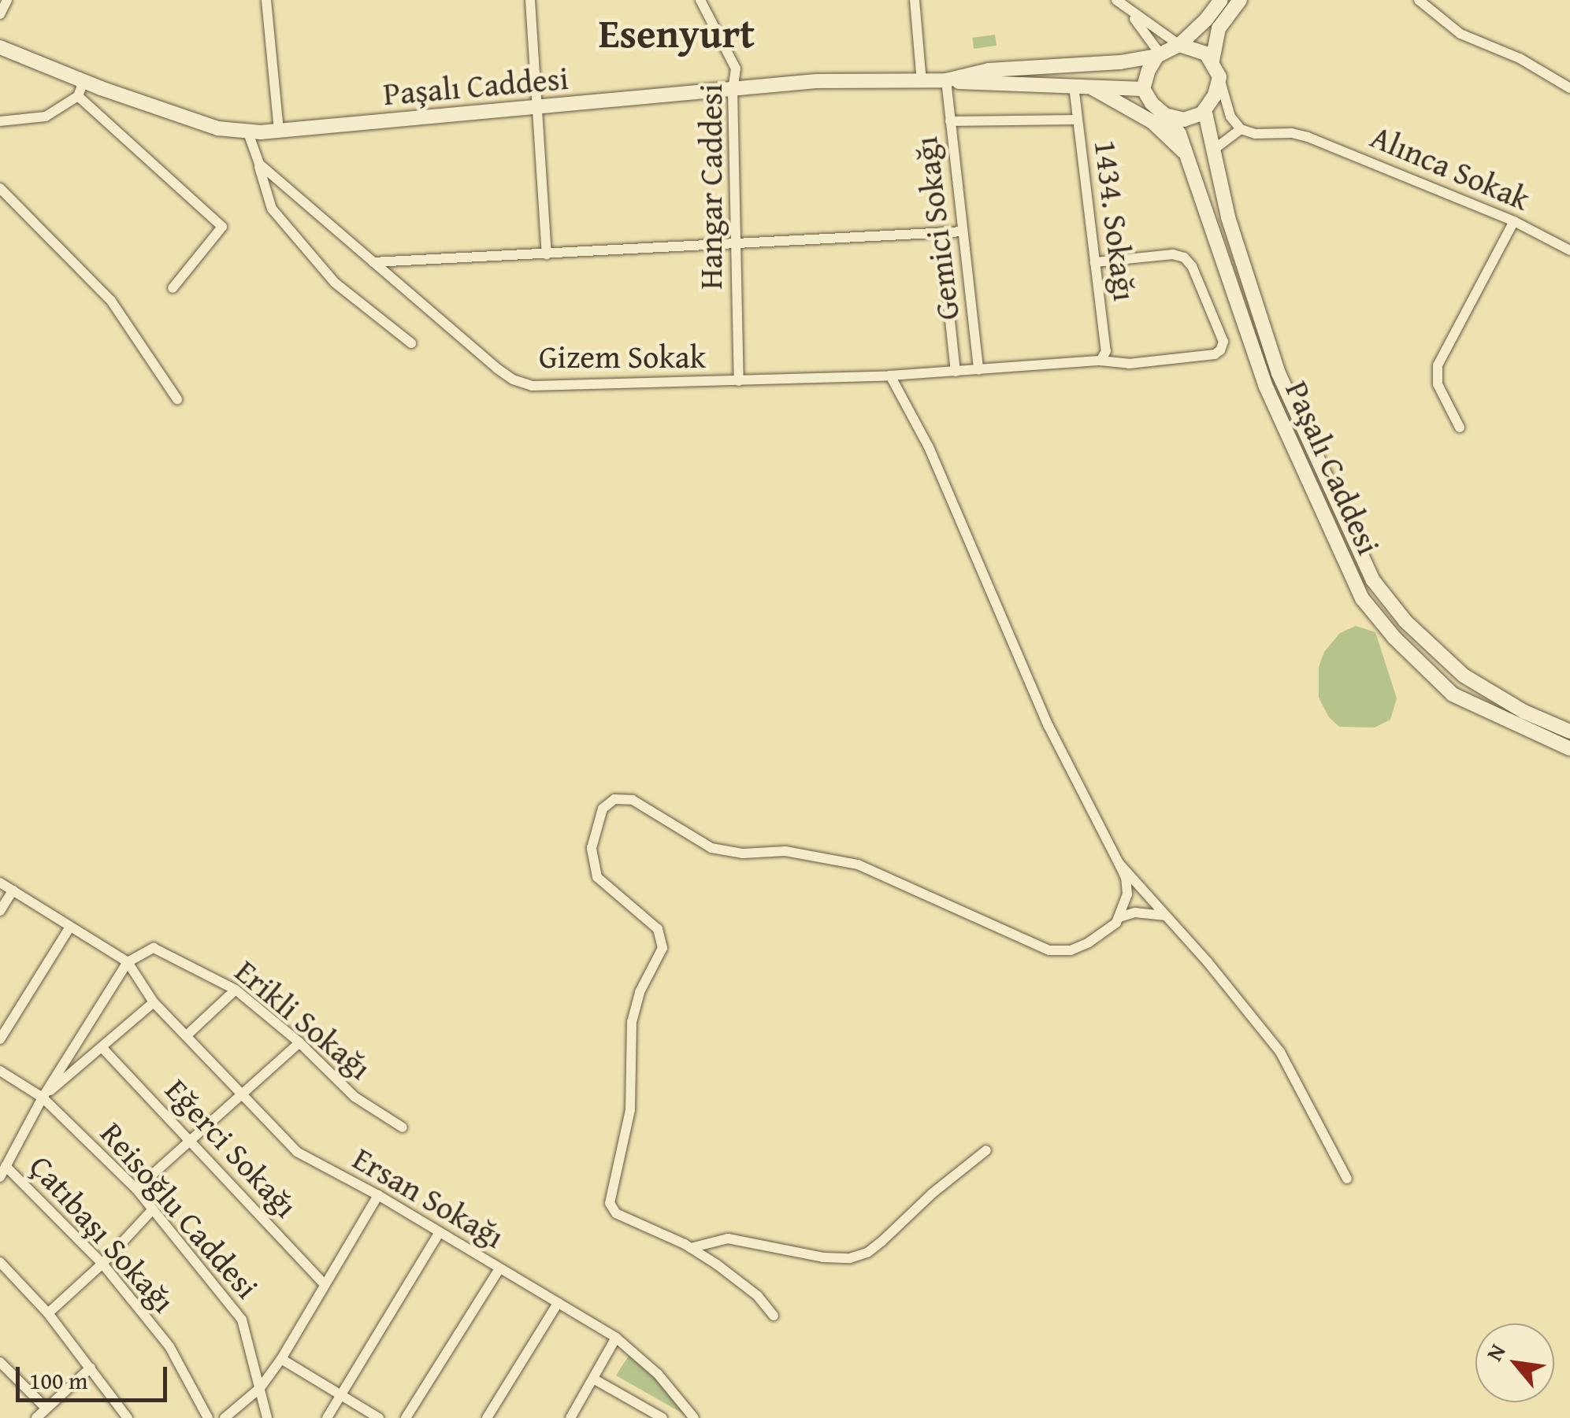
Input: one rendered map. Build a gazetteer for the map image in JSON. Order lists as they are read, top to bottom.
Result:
{
  "streets": {
    "street": [
      "Paşalı Caddesi",
      "Alınca Sokak",
      "Hangar Caddesi",
      "1434. Sokağı",
      "Gemici Sokağı",
      "Gizem Sokak",
      "Erikli Sokağı",
      "Eğerci Sokağı",
      "Ersan Sokağı",
      "Reisoğlu Caddesi",
      "Çatıbaşı Sokağı"
    ]
  },
  "crossings": [
    ["Paşalı Caddesi", "Hangar Caddesi"],
    ["Paşalı Caddesi", "Gemici Sokağı"],
    ["Hangar Caddesi", "Gizem Sokak"],
    ["1434. Sokağı", "Gizem Sokak"],
    ["Gemici Sokağı", "Gizem Sokak"],
    ["Erikli Sokağı", "Ersan Sokağı"]
  ],
  "districts": ["Esenyurt"],
  "scale_bar": "100 m",
  "north": "top left"
}
